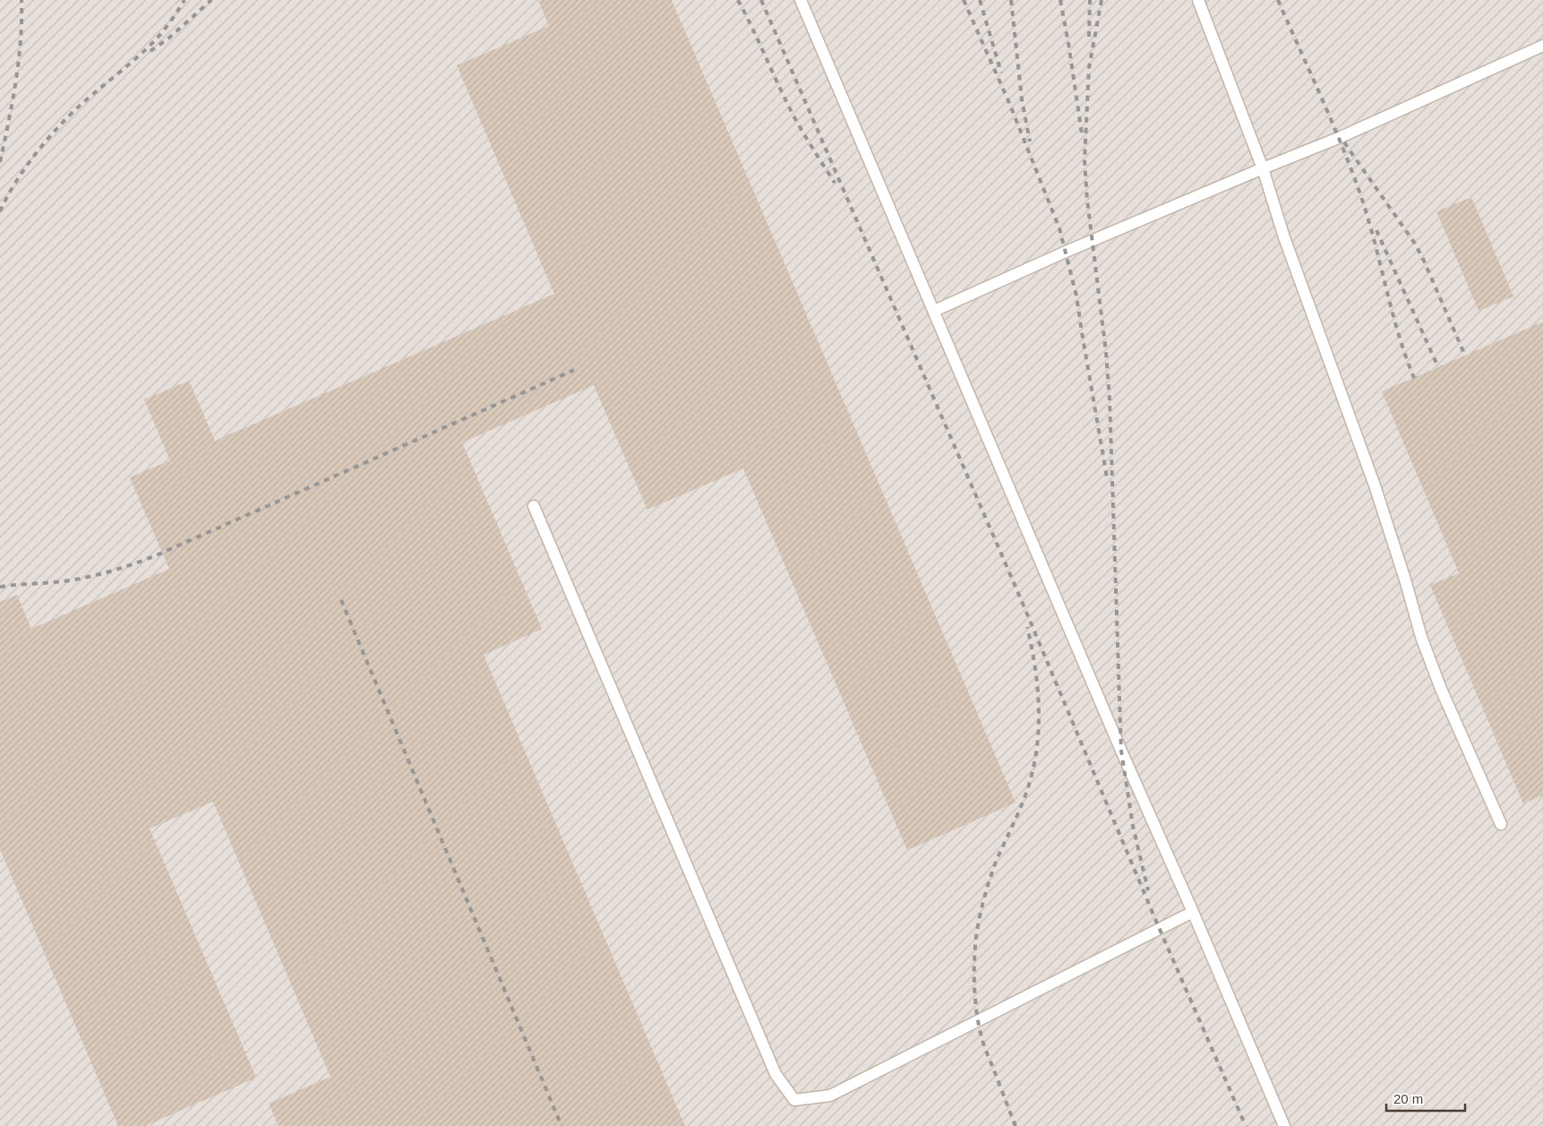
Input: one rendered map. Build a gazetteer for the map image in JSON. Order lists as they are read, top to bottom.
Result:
{
  "scale_bar": "20 m"
}
